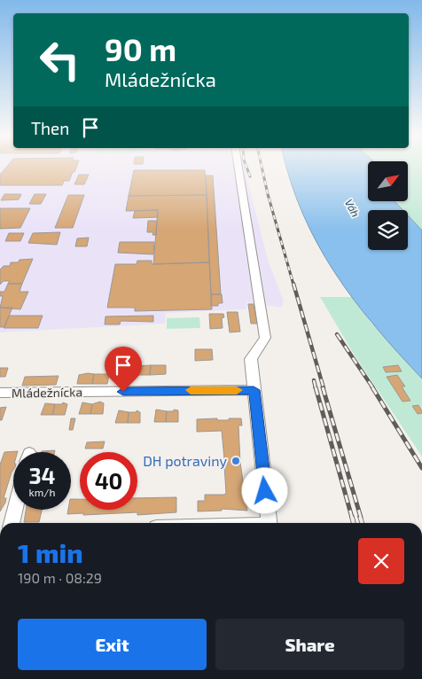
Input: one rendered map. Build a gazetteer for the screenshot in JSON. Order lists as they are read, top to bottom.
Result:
{
  "streets": {
    "street": ["Mládežnícka"]
  },
  "water": ["Váh"],
  "places": ["DH potraviny"],
  "north": "top right",
  "page": {
    "turn": ["90 m", "Mládežnícka"],
    "then": "Then",
    "speed": "34 km/h",
    "limit": "40",
    "heading": ["1 min", "190 m · 08:29"],
    "buttons": ["Exit", "Share"]
  }
}
